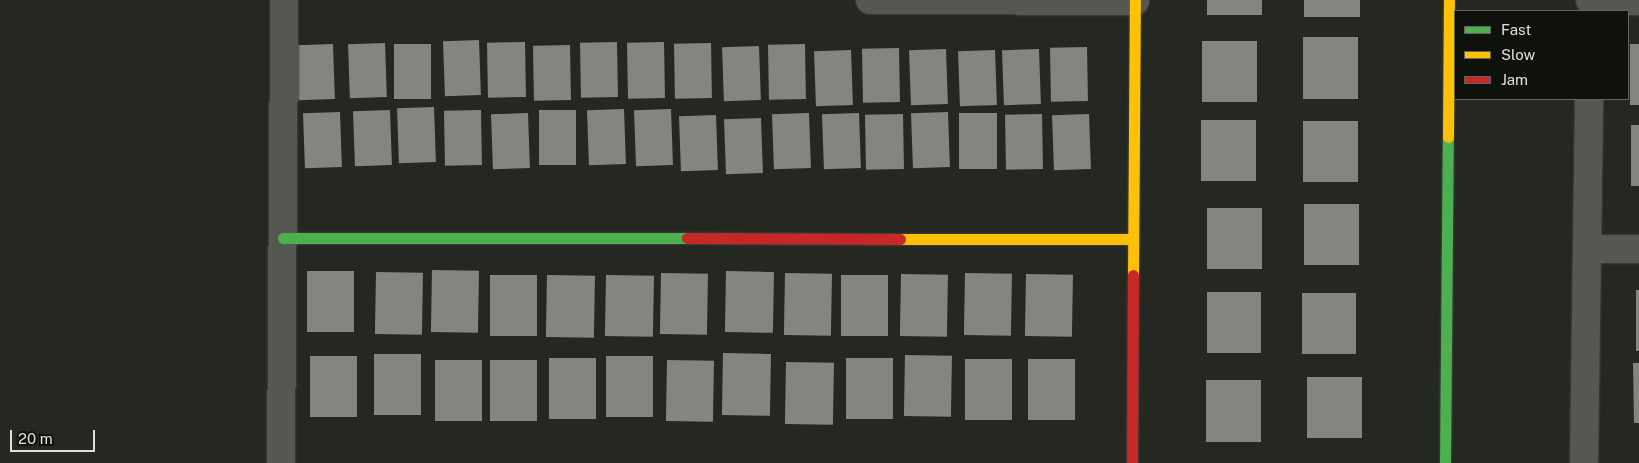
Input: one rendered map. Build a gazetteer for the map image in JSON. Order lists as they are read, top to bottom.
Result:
{
  "legend": ["Fast", "Slow", "Jam"],
  "scale_bar": "20 m"
}
